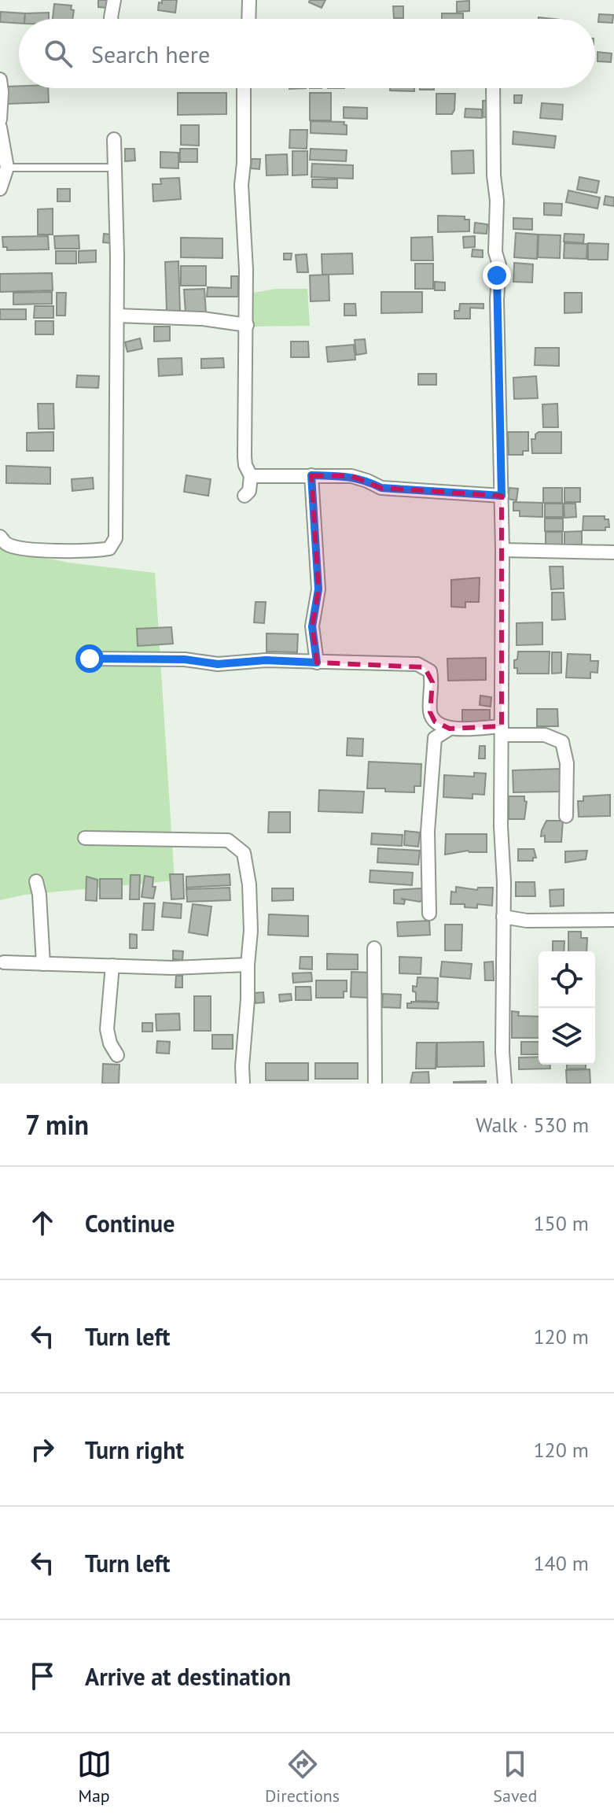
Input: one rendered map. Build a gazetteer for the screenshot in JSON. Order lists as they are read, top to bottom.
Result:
{
  "page": {
    "search": "Search here",
    "heading": ["7 min", "Walk · 530 m"],
    "list": [
      ["Continue", "150 m"],
      ["Turn left", "120 m"],
      ["Turn right", "120 m"],
      ["Turn left", "140 m"],
      "Arrive at destination"
    ],
    "nav": ["Map", "Directions", "Saved"]
  }
}
